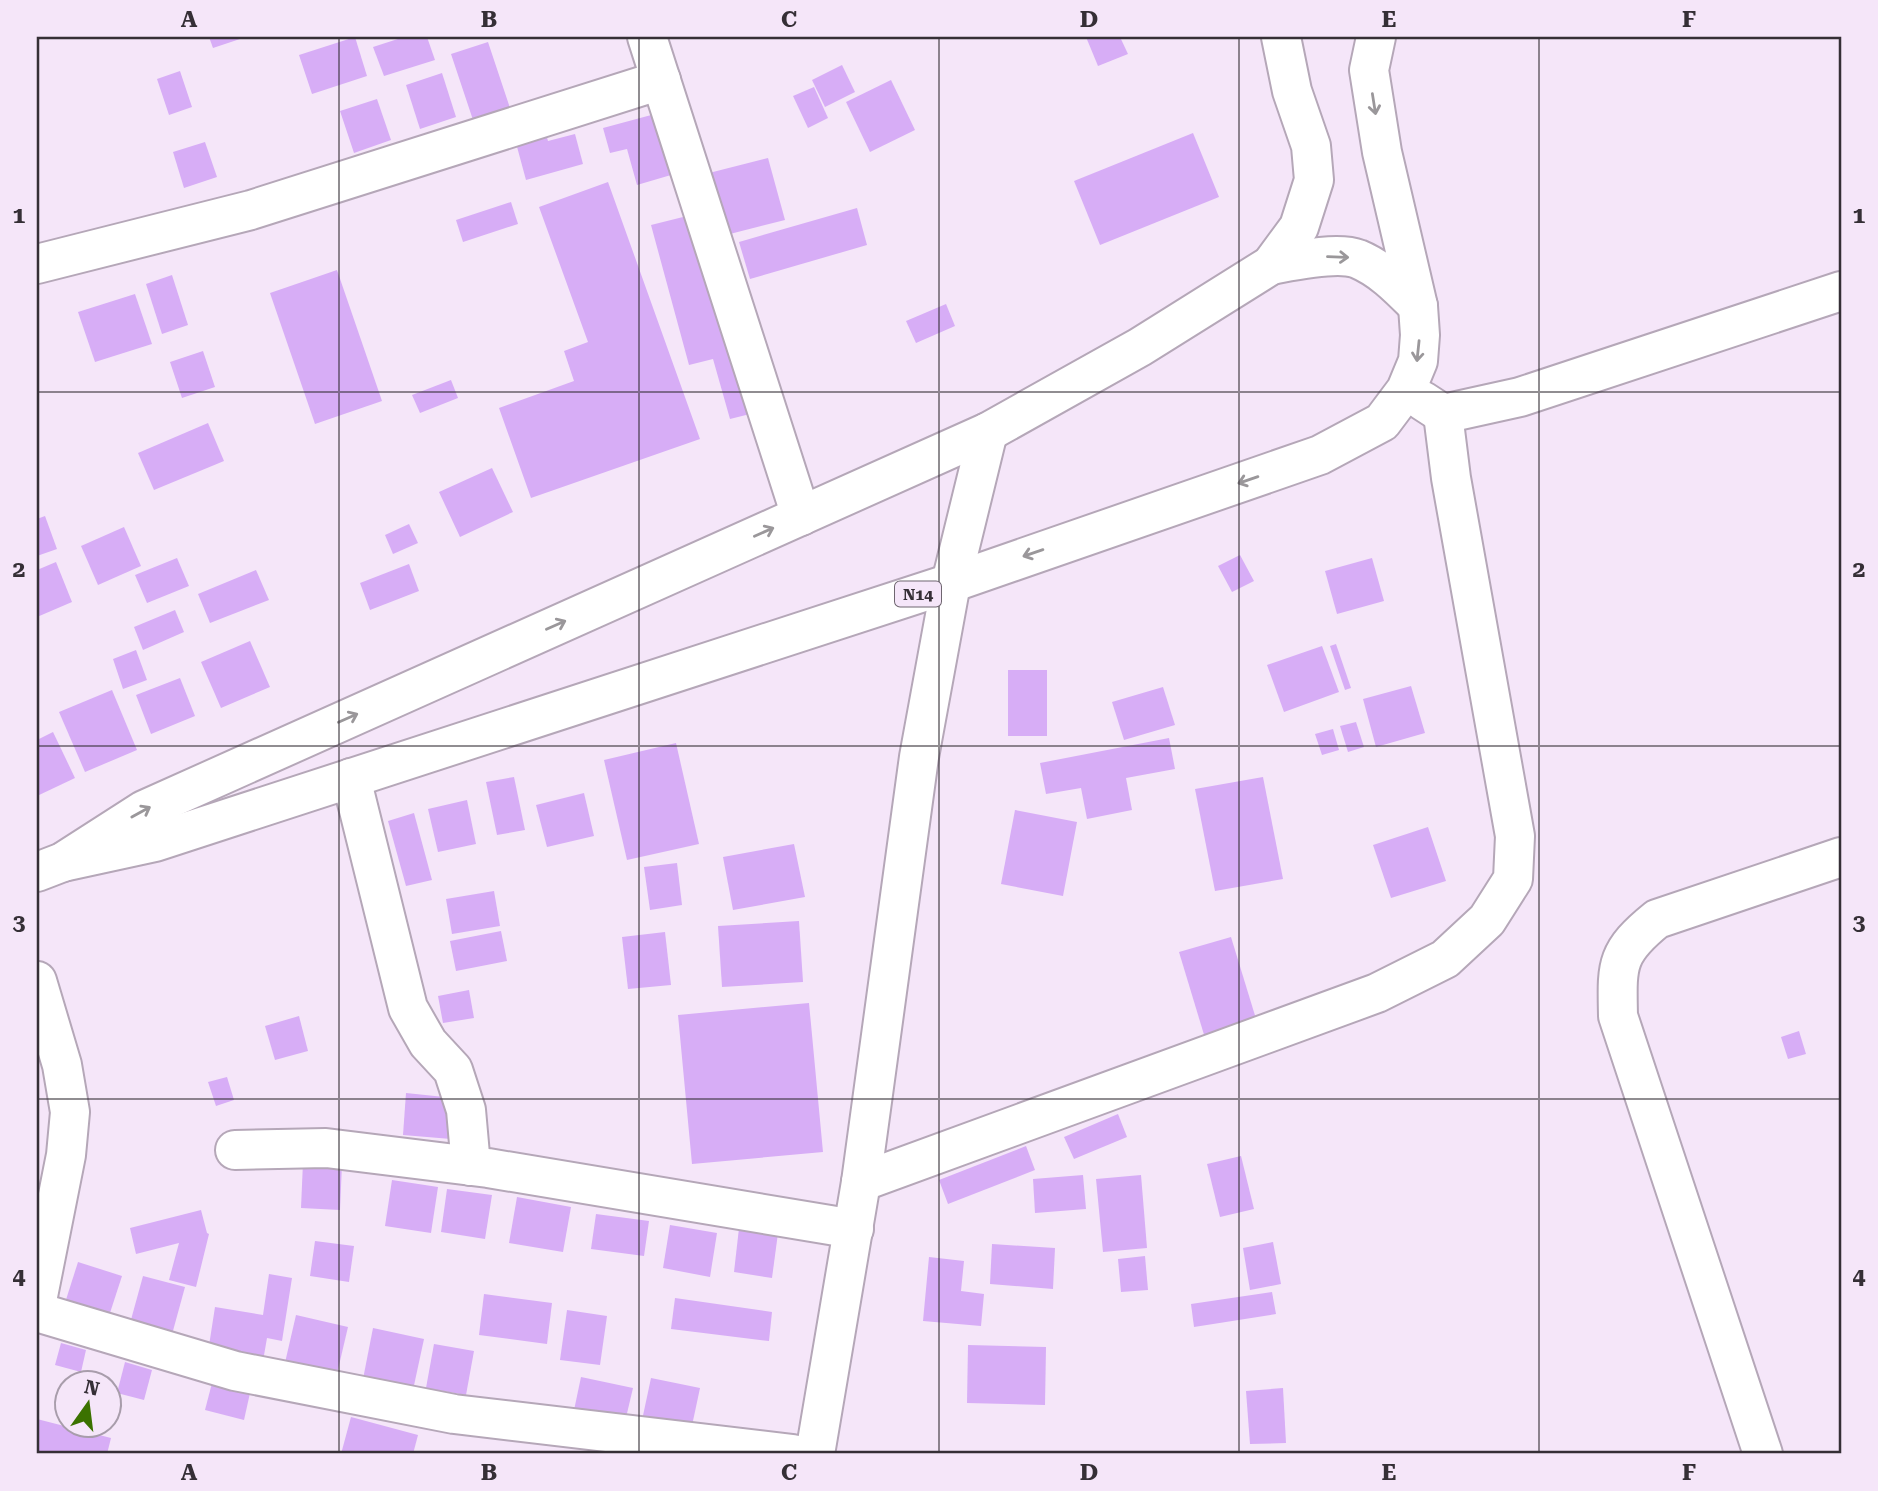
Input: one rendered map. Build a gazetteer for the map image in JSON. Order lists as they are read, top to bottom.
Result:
{
  "streets": {
    "street": ["N14"]
  },
  "north": "top",
  "grid": {
    "columns": [
      "A",
      "B",
      "C",
      "D",
      "E",
      "F"
    ],
    "rows": [
      "1",
      "2",
      "3",
      "4"
    ]
  }
}
